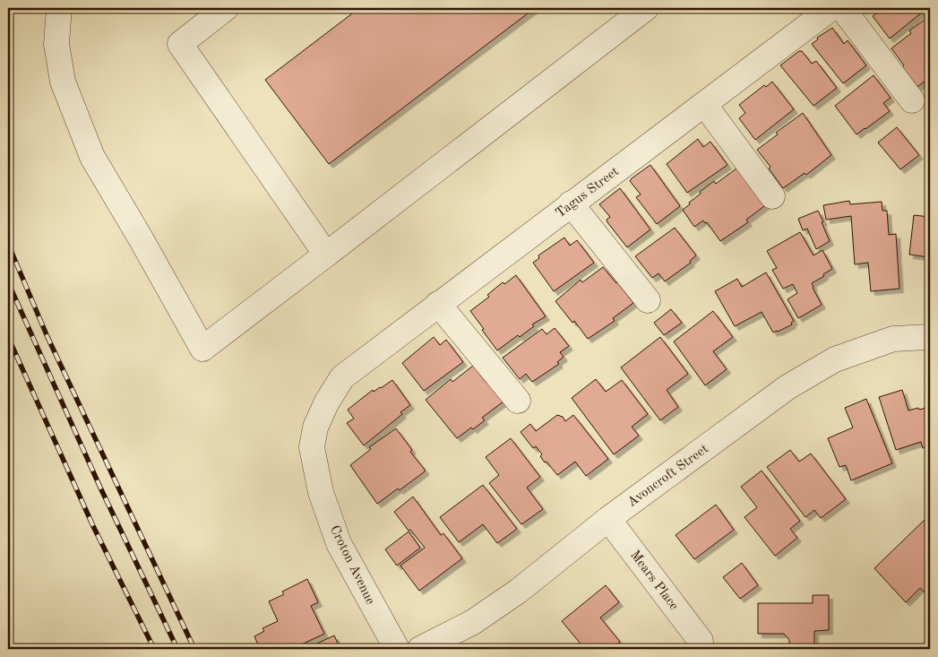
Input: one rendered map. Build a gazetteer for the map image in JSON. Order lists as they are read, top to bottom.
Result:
{
  "streets": {
    "street": [
      "Tagus Street",
      "Avoncroft Street",
      "Croton Avenue",
      "Mears Place"
    ]
  },
  "crossings": [
    ["Tagus Street", "Croton Avenue"],
    ["Avoncroft Street", "Mears Place"]
  ]
}
